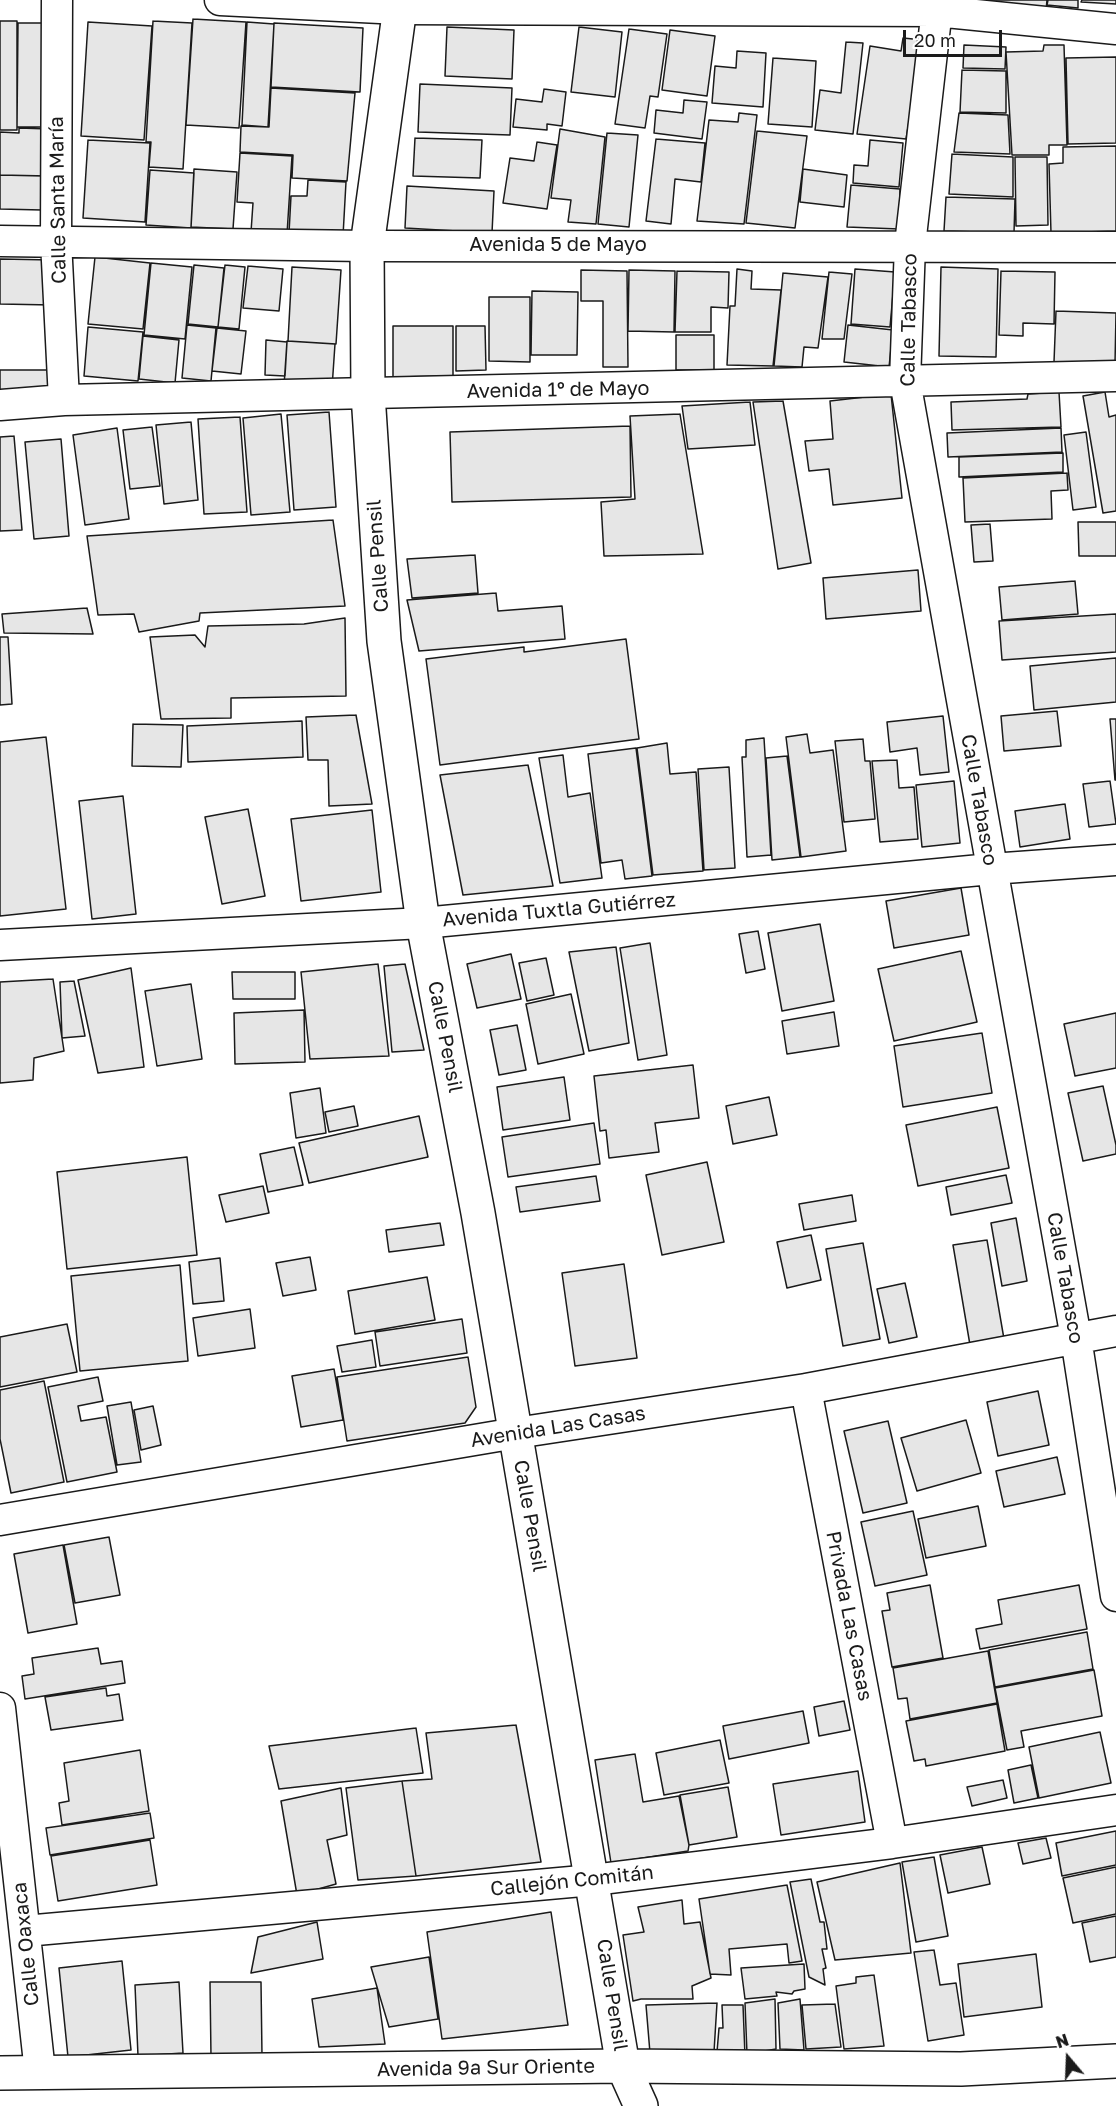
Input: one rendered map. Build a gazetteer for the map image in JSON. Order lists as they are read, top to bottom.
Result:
{
  "streets": {
    "main road": ["Calle Pensil", "Avenida 9a Sur Oriente"],
    "street": [
      "Calle Santa María",
      "Avenida 5 de Mayo",
      "Calle Tabasco",
      "Avenida 1º de Mayo",
      "Avenida Tuxtla Gutiérrez",
      "Avenida Las Casas",
      "Privada Las Casas",
      "Callejón Comitán",
      "Calle Oaxaca"
    ]
  },
  "crossings": [
    ["Calle Santa María", "Avenida 5 de Mayo"],
    ["Calle Santa María", "Avenida 1º de Mayo"],
    ["Avenida 5 de Mayo", "Calle Tabasco"],
    ["Avenida 5 de Mayo", "Calle Pensil"],
    ["Calle Tabasco", "Avenida 1º de Mayo"],
    ["Calle Tabasco", "Avenida Tuxtla Gutiérrez"],
    ["Calle Tabasco", "Avenida Las Casas"],
    ["Avenida 1º de Mayo", "Calle Pensil"],
    ["Calle Pensil", "Avenida Tuxtla Gutiérrez"],
    ["Calle Pensil", "Avenida Las Casas"],
    ["Calle Pensil", "Callejón Comitán"],
    ["Calle Pensil", "Avenida 9a Sur Oriente"],
    ["Avenida Las Casas", "Privada Las Casas"],
    ["Privada Las Casas", "Callejón Comitán"],
    ["Callejón Comitán", "Calle Oaxaca"],
    ["Calle Oaxaca", "Avenida 9a Sur Oriente"]
  ],
  "scale_bar": "20 m",
  "north": "top"
}
